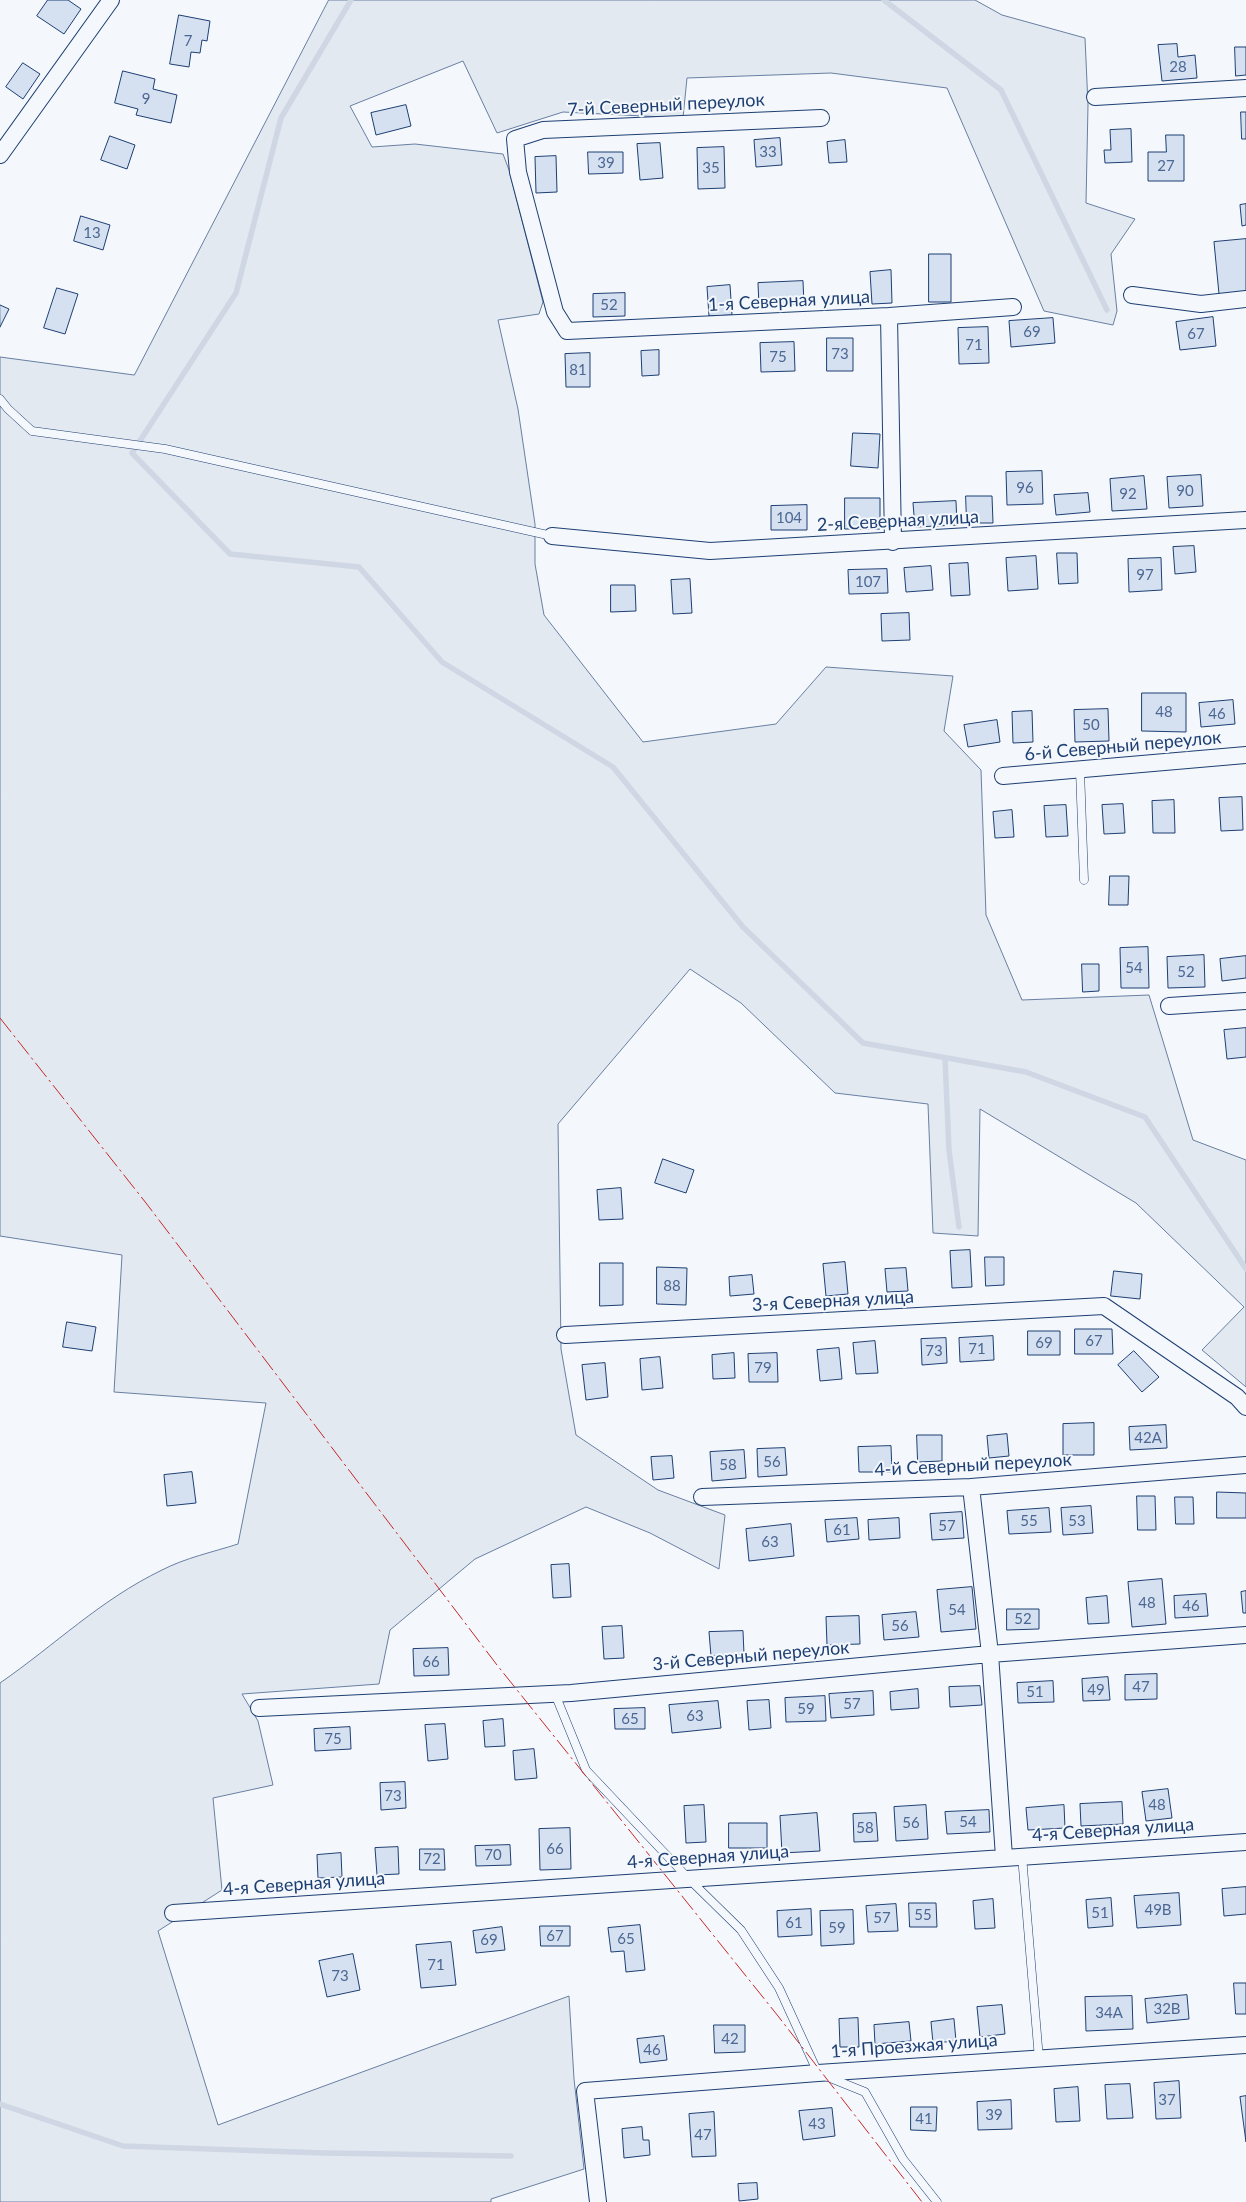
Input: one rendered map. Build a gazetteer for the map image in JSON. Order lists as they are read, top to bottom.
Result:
{
  "streets": {
    "street": [
      "7-й Северный переулок",
      "1-я Северная улица",
      "2-я Северная улица",
      "6-й Северный переулок",
      "3-я Северная улица",
      "4-й Северный переулок",
      "3-й Северный переулок",
      "4-я Северная улица",
      "1-я Проезжая улица"
    ]
  },
  "crossings": [
    ["7-й Северный переулок", "1-я Северная улица"]
  ],
  "house_numbers": [
    "7",
    "28",
    "9",
    "33",
    "39",
    "27",
    "35",
    "13",
    "52",
    "69",
    "67",
    "71",
    "73",
    "75",
    "81",
    "96",
    "90",
    "92",
    "104",
    "97",
    "107",
    "48",
    "46",
    "50",
    "54",
    "52",
    "88",
    "67",
    "69",
    "71",
    "73",
    "79",
    "42А",
    "56",
    "58",
    "55",
    "53",
    "57",
    "61",
    "63",
    "48",
    "46",
    "54",
    "52",
    "56",
    "66",
    "47",
    "49",
    "51",
    "57",
    "59",
    "63",
    "65",
    "75",
    "73",
    "48",
    "54",
    "56",
    "58",
    "66",
    "70",
    "72",
    "49В",
    "51",
    "55",
    "57",
    "61",
    "59",
    "67",
    "65",
    "69",
    "71",
    "73",
    "32В",
    "34А",
    "42",
    "46",
    "37",
    "39",
    "41",
    "43",
    "47"
  ]
}
